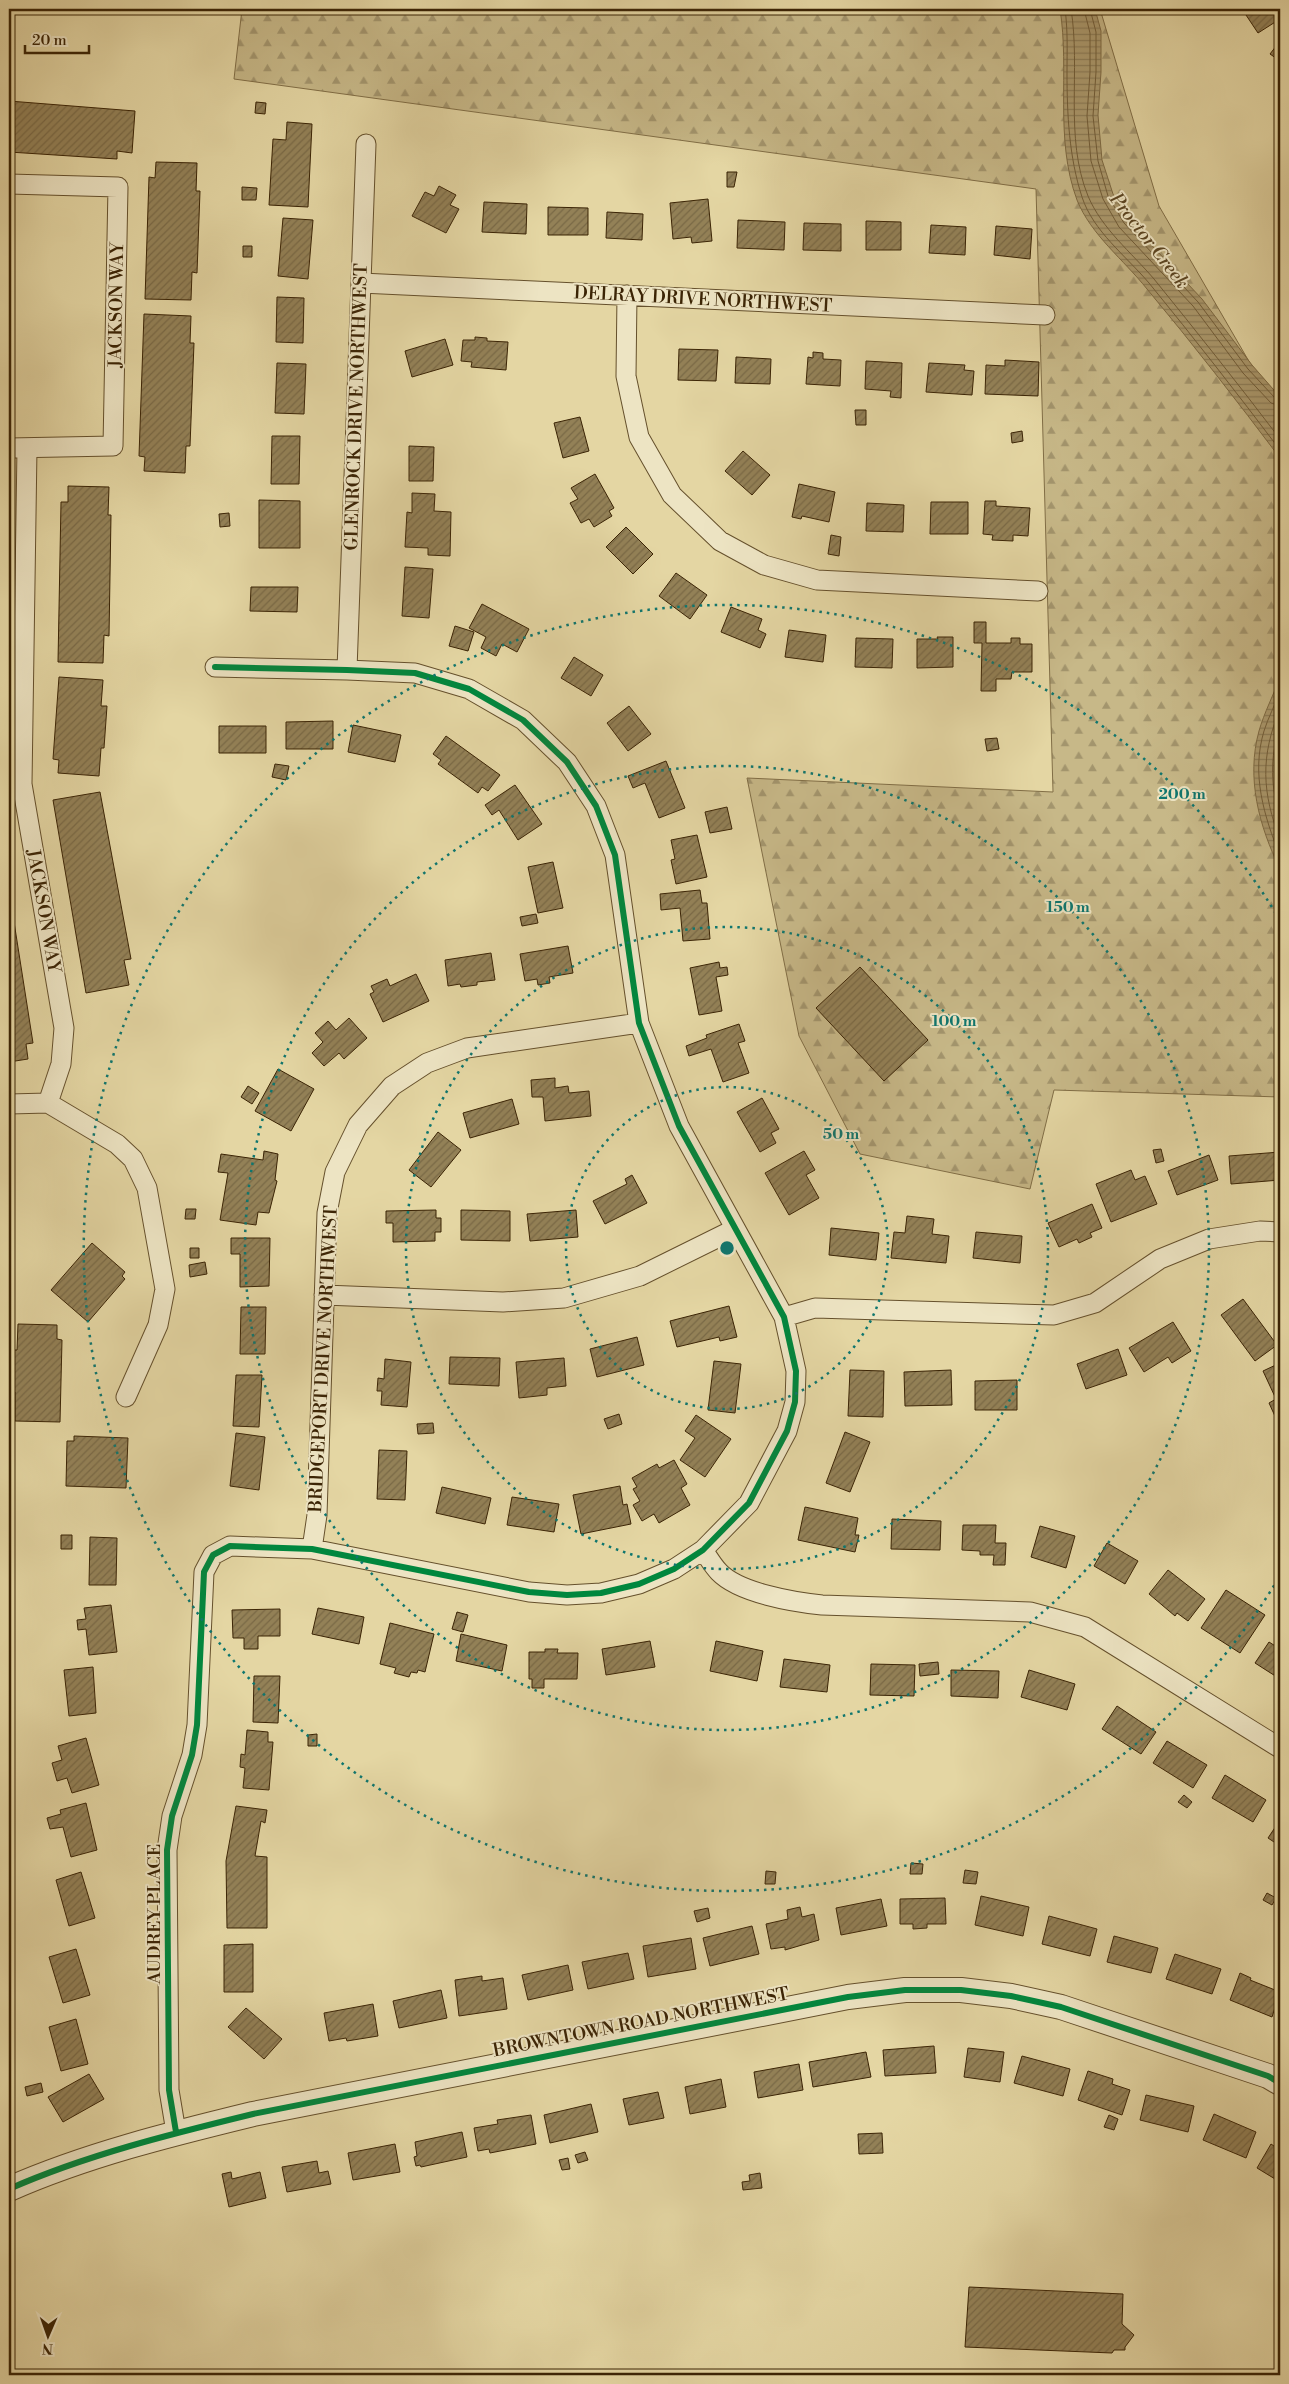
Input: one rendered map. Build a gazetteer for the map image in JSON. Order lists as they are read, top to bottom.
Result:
{
  "streets": {
    "street": [
      "DELRAY DRIVE NORTHWEST",
      "JACKSON WAY",
      "GLENROCK DRIVE NORTHWEST",
      "BRIDGEPORT DRIVE NORTHWEST",
      "AUDREY PLACE",
      "BROWNTOWN ROAD NORTHWEST"
    ]
  },
  "crossings": [
    ["DELRAY DRIVE NORTHWEST", "GLENROCK DRIVE NORTHWEST"],
    ["GLENROCK DRIVE NORTHWEST", "AUDREY PLACE"],
    ["BRIDGEPORT DRIVE NORTHWEST", "AUDREY PLACE"],
    ["AUDREY PLACE", "BROWNTOWN ROAD NORTHWEST"]
  ],
  "water": ["Proctor Creek"],
  "scale_bar": "20 m",
  "north": "bottom",
  "rings": [
    "200 m",
    "150 m",
    "100 m",
    "50 m"
  ]
}
